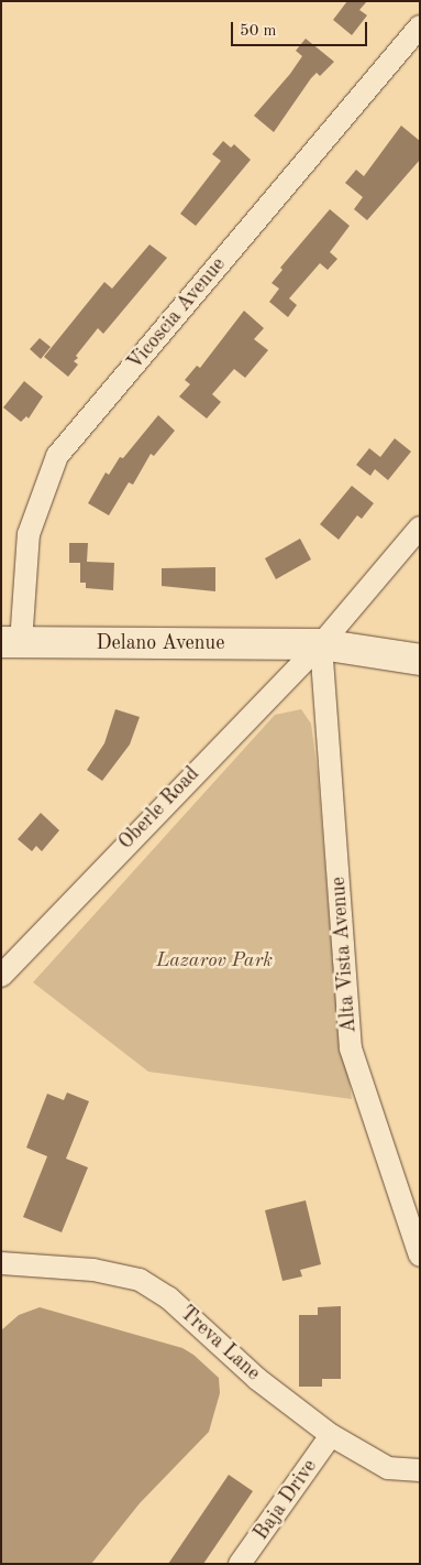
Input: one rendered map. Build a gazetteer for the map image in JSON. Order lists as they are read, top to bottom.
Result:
{
  "streets": {
    "street": [
      "Vicoscia Avenue",
      "Delano Avenue",
      "Oberle Road",
      "Alta Vista Avenue",
      "Treva Lane",
      "Baja Drive"
    ]
  },
  "crossings": [
    ["Vicoscia Avenue", "Delano Avenue"],
    ["Delano Avenue", "Oberle Road"],
    ["Delano Avenue", "Alta Vista Avenue"],
    ["Oberle Road", "Alta Vista Avenue"],
    ["Treva Lane", "Baja Drive"]
  ],
  "parks": ["Lazarov Park"],
  "scale_bar": "50 m"
}
